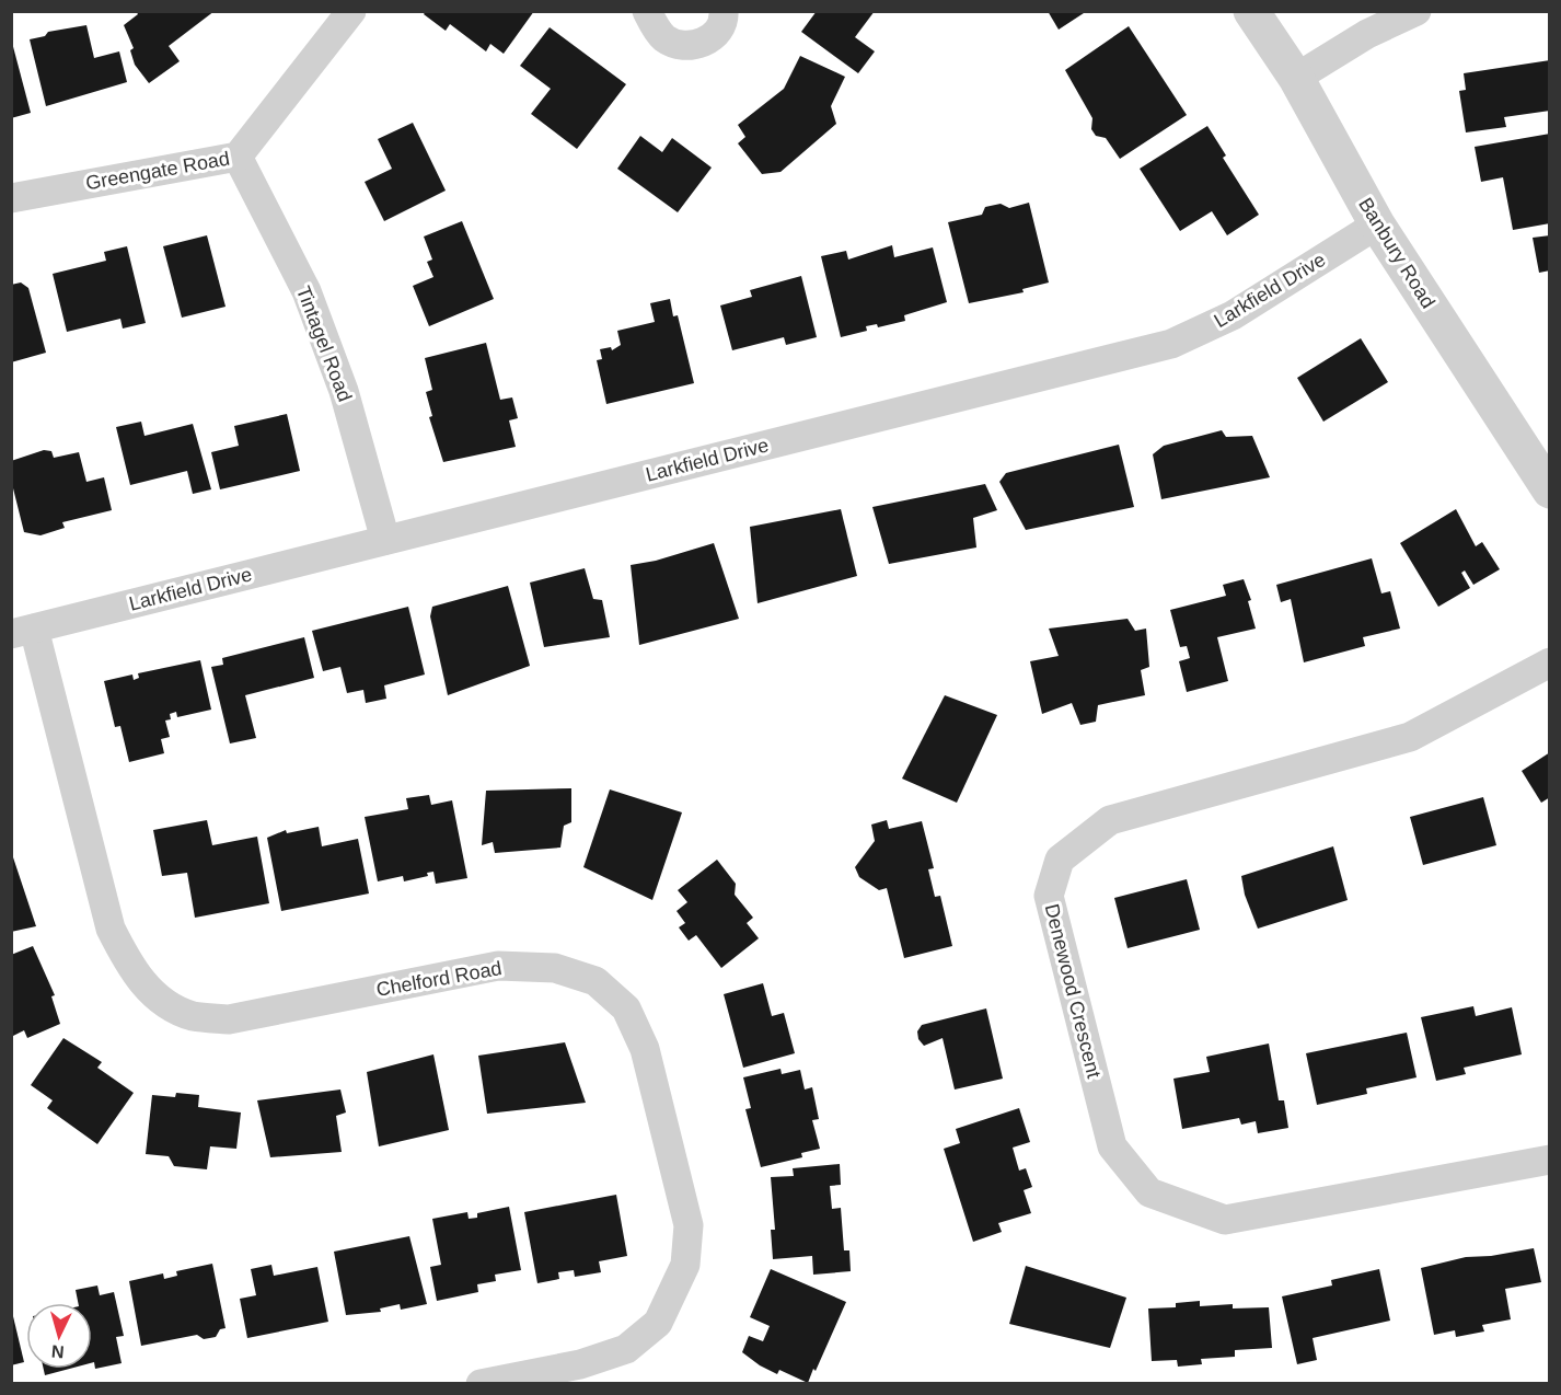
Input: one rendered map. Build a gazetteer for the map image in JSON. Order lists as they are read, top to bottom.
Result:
{
  "streets": {
    "street": [
      "Greengate Road",
      "Banbury Road",
      "Larkfield Drive",
      "Tintagel Road",
      "Chelford Road",
      "Denewood Crescent"
    ]
  },
  "crossings": [
    ["Greengate Road", "Tintagel Road"],
    ["Banbury Road", "Larkfield Drive"],
    ["Larkfield Drive", "Tintagel Road"],
    ["Larkfield Drive", "Chelford Road"]
  ],
  "north": "bottom"
}
